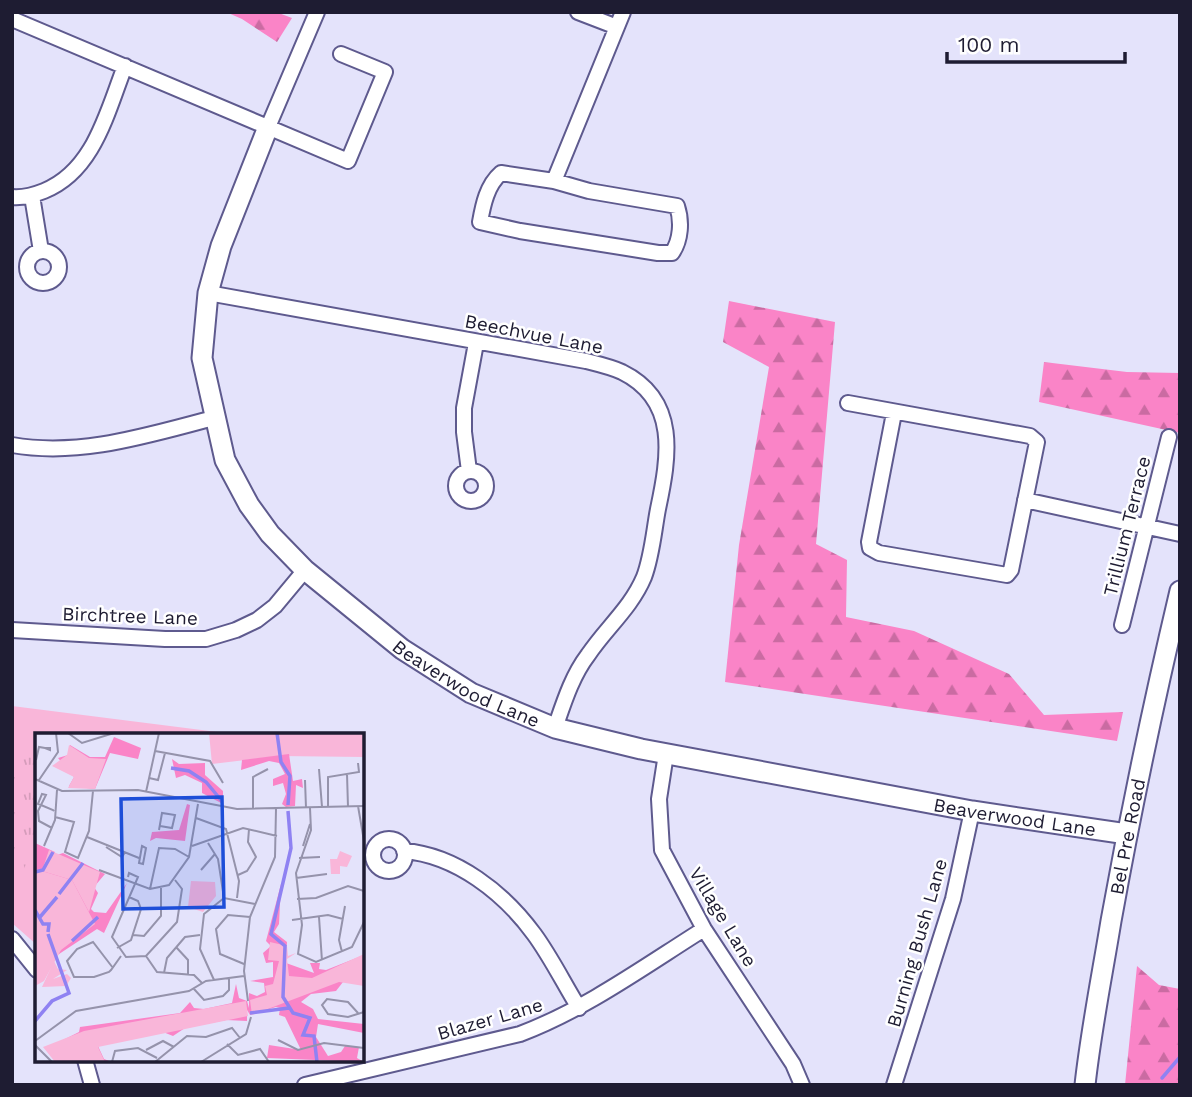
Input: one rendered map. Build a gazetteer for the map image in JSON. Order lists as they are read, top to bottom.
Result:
{
  "streets": {
    "street": [
      "Beechvue Lane",
      "Trillium Terrace",
      "Birchtree Lane",
      "Beaverwood Lane",
      "Bel Pre Road",
      "Village Lane",
      "Burning Bush Lane",
      "Blazer Lane"
    ]
  },
  "crossings": [
    ["Beechvue Lane", "Beaverwood Lane"],
    ["Birchtree Lane", "Beaverwood Lane"],
    ["Beaverwood Lane", "Bel Pre Road"],
    ["Beaverwood Lane", "Village Lane"],
    ["Beaverwood Lane", "Burning Bush Lane"],
    ["Village Lane", "Blazer Lane"]
  ],
  "scale_bar": "100 m"
}
